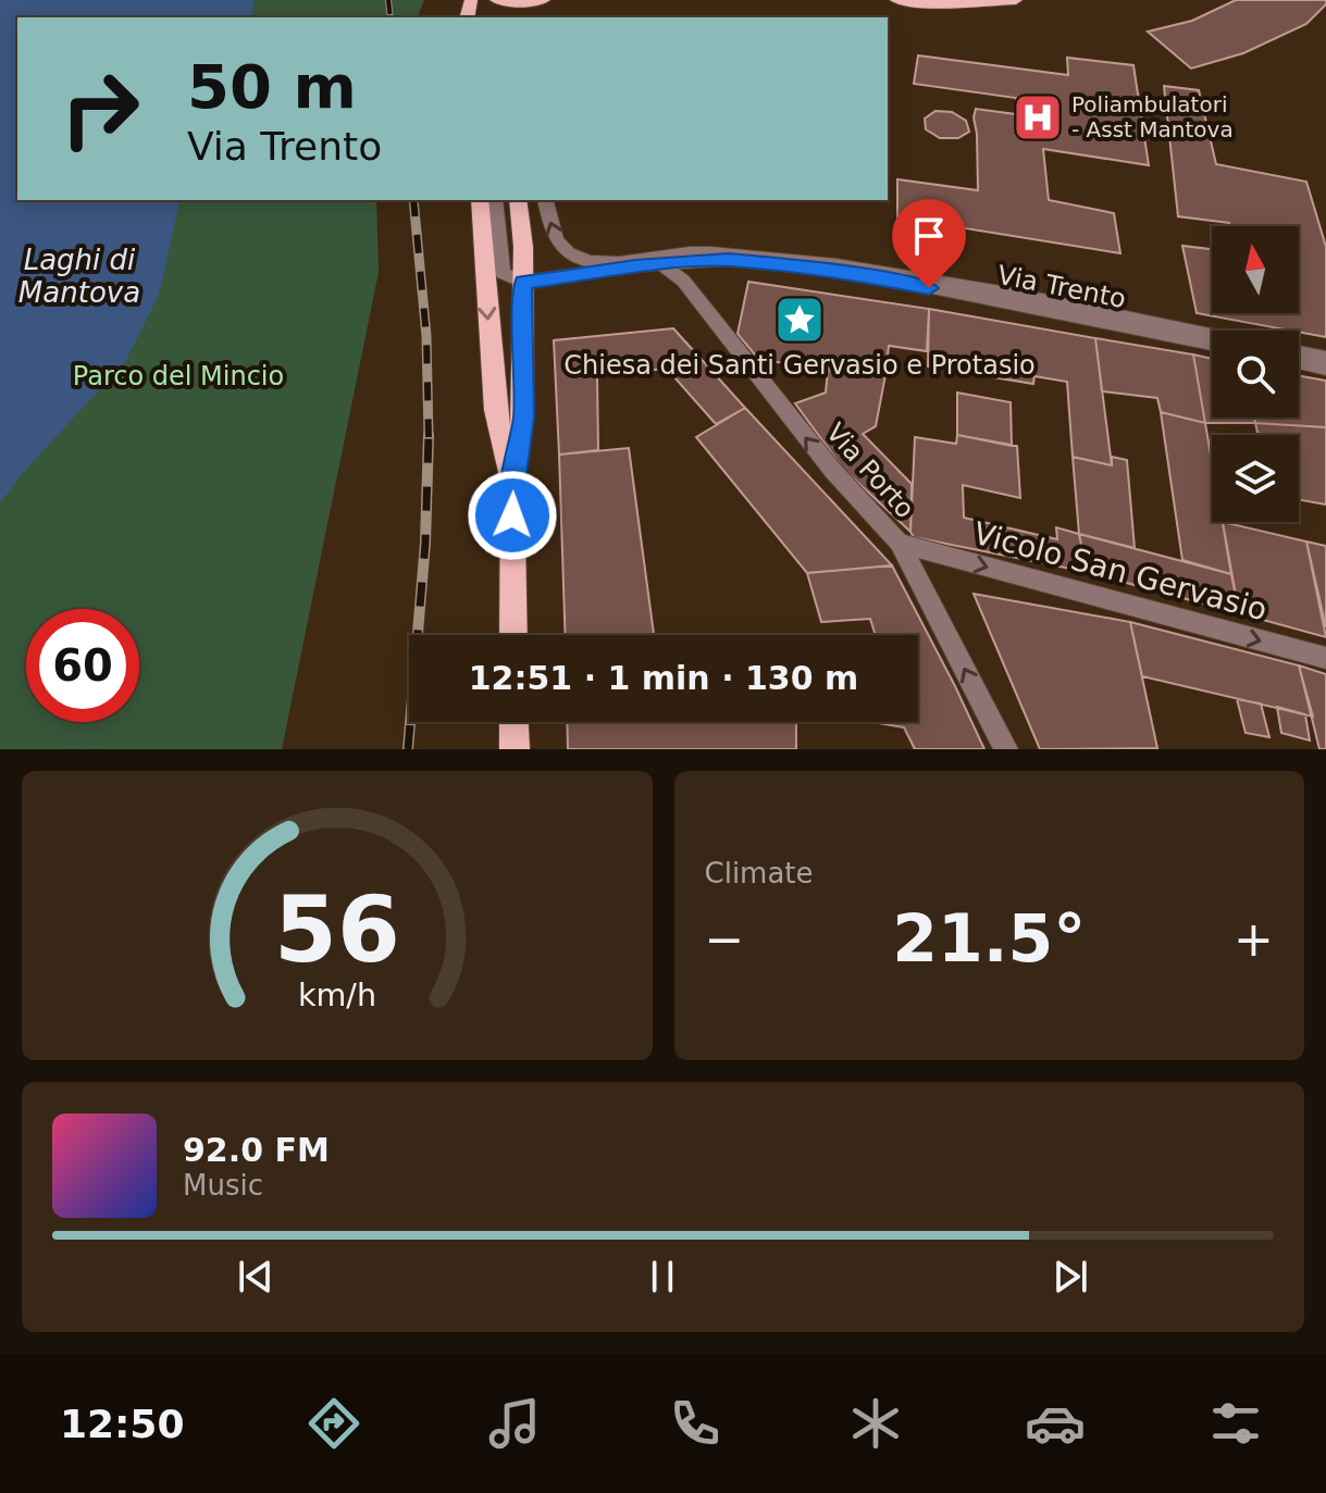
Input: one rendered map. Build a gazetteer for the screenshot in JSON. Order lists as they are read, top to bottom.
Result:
{
  "streets": {
    "street": ["Via Trento", "Via Porto", "Vicolo San Gervasio"]
  },
  "crossings": [
    ["Via Trento", "Via Porto"],
    ["Via Porto", "Vicolo San Gervasio"]
  ],
  "one_way": ["Via Porto", "Vicolo San Gervasio"],
  "water": ["Laghi di Mantova"],
  "parks": ["Parco del Mincio"],
  "places": {
    "hospital": ["Poliambulatori - Asst Mantova"],
    "place": ["Chiesa dei Santi Gervasio e Protasio"]
  },
  "north": "top",
  "page": {
    "turn": ["50 m", "Via Trento"],
    "limit": "60",
    "trip": "12:51 · 1 min · 130 m",
    "tile": "Climate",
    "heat": ["−", "21.5°", "+"],
    "song": ["92.0 FM", "Music"],
    "tabs": "12:50",
    "gauge": ["56", "km/h"]
  }
}
